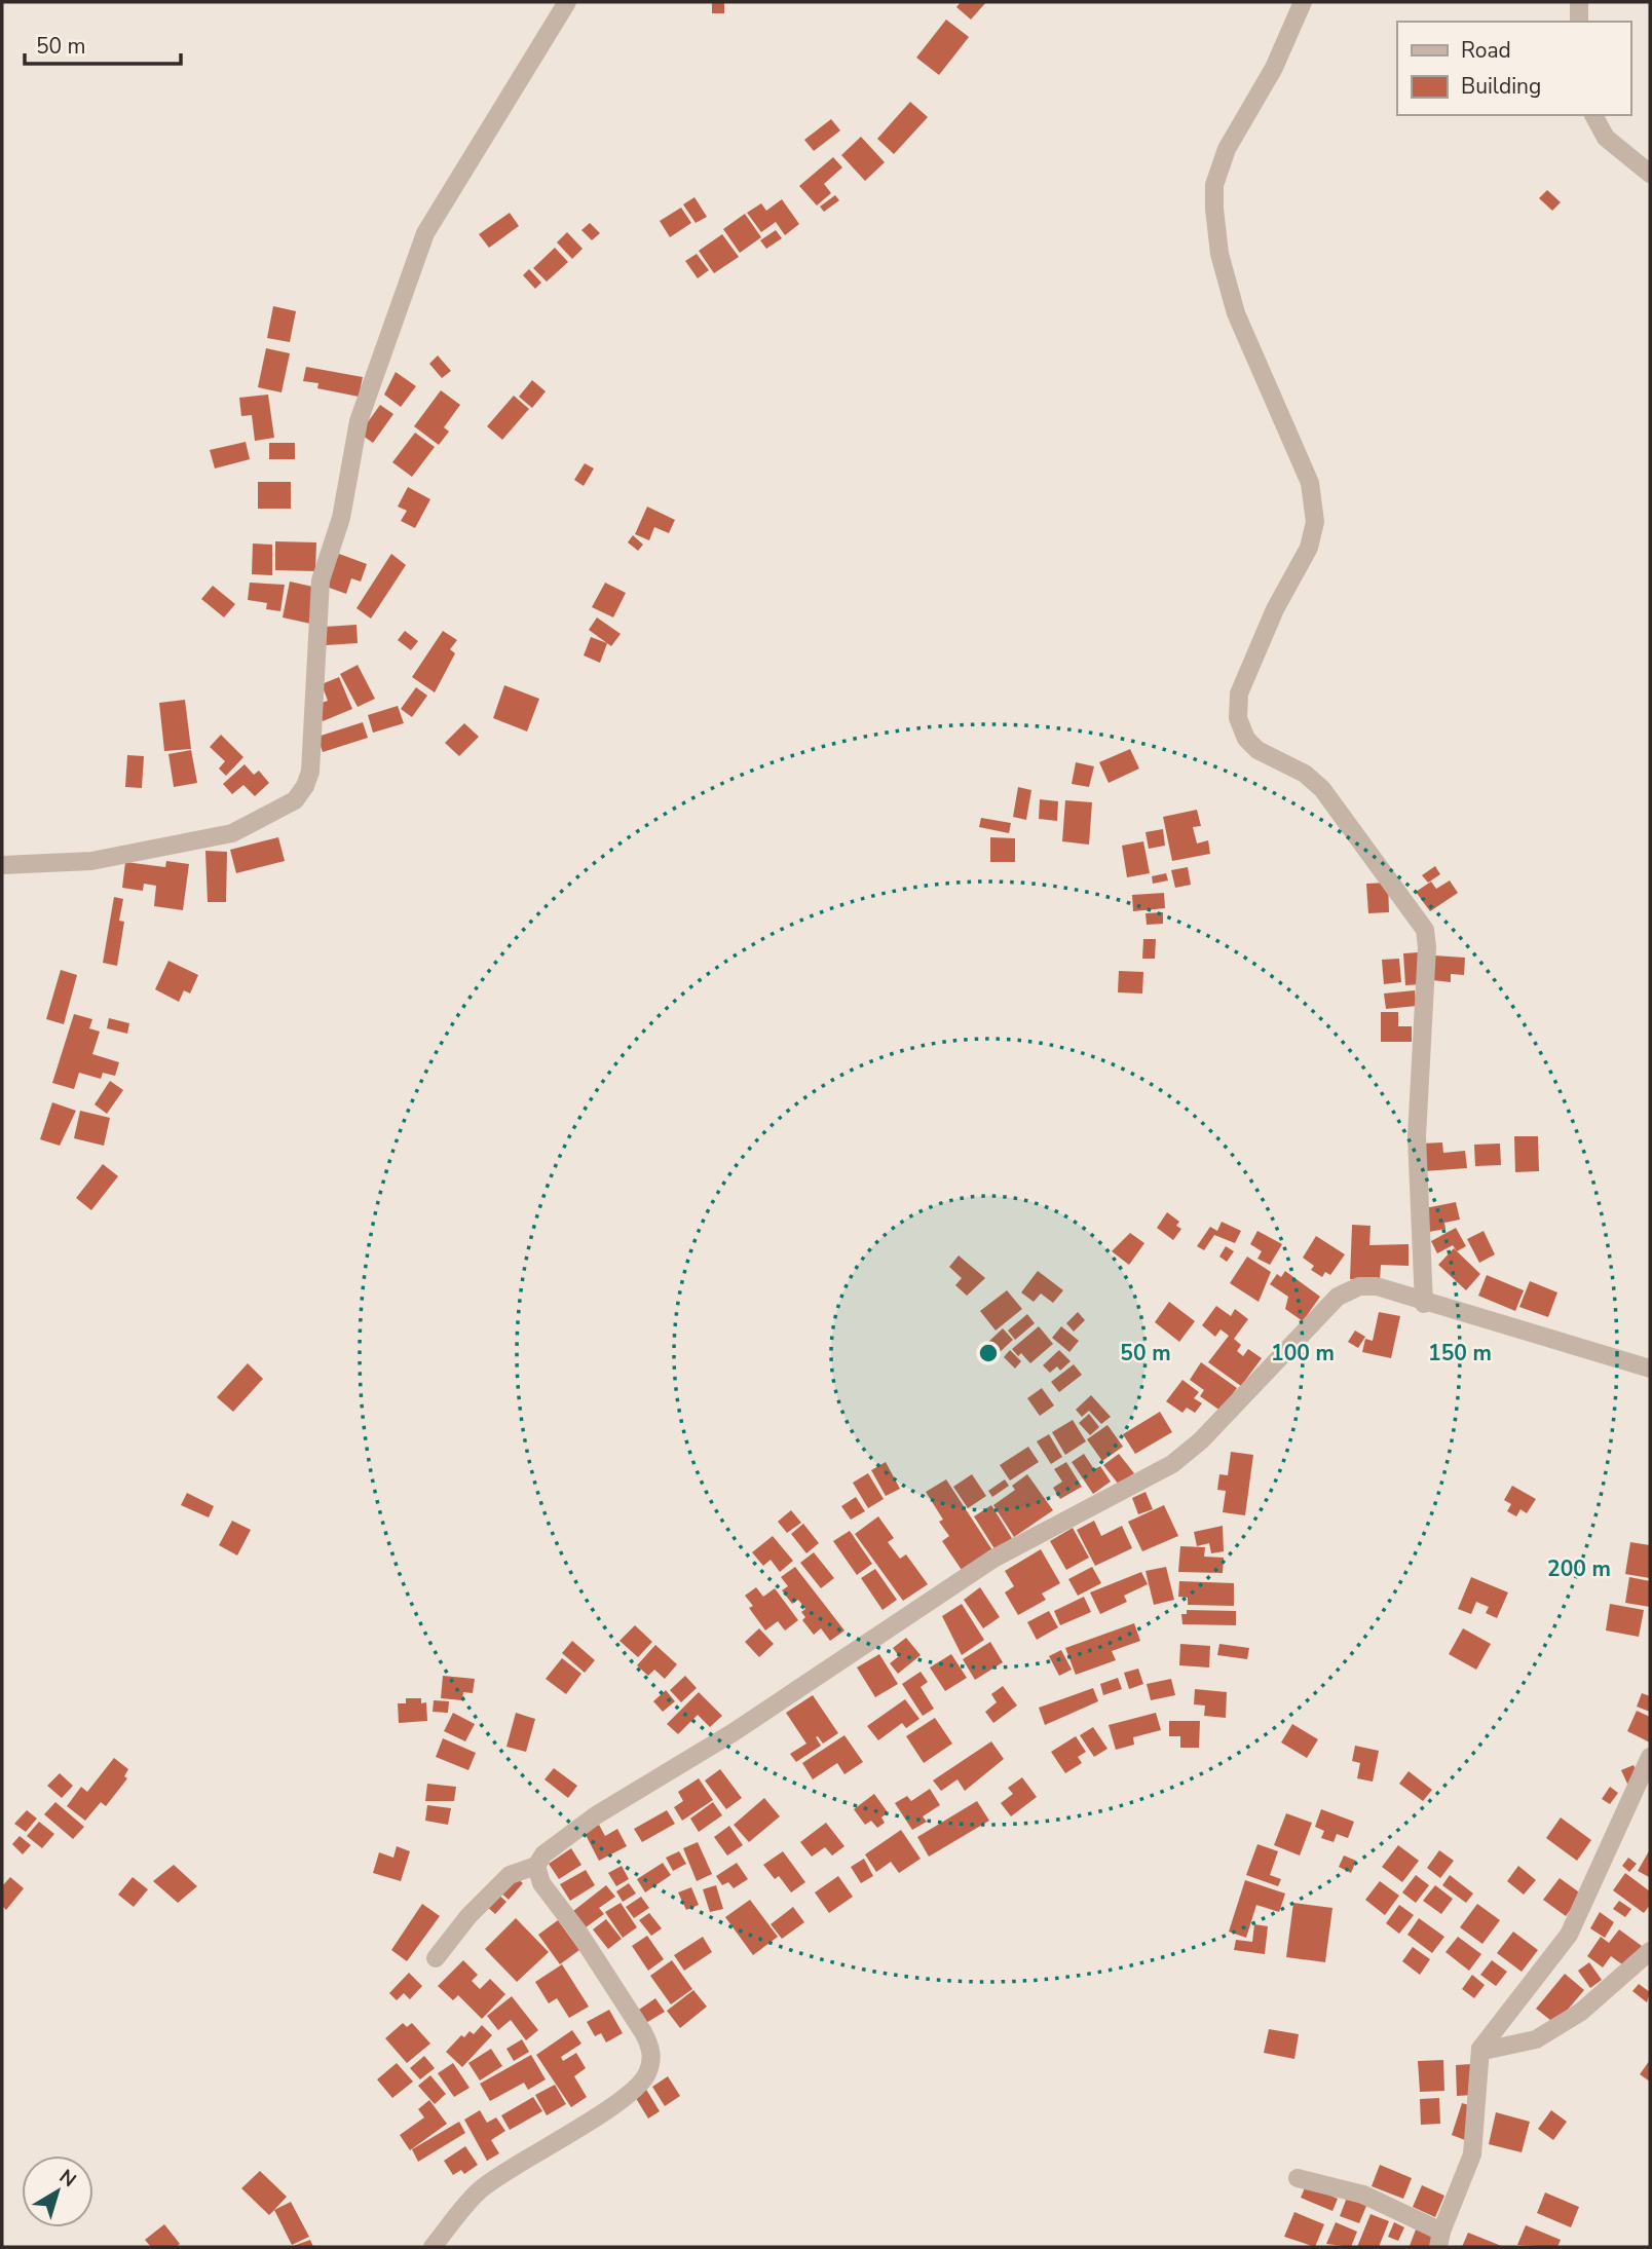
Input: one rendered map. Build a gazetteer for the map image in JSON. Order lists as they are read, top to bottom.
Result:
{
  "legend": ["Road", "Building"],
  "scale_bar": "50 m",
  "north": "top right",
  "rings": [
    "50 m",
    "100 m",
    "150 m",
    "200 m"
  ]
}
